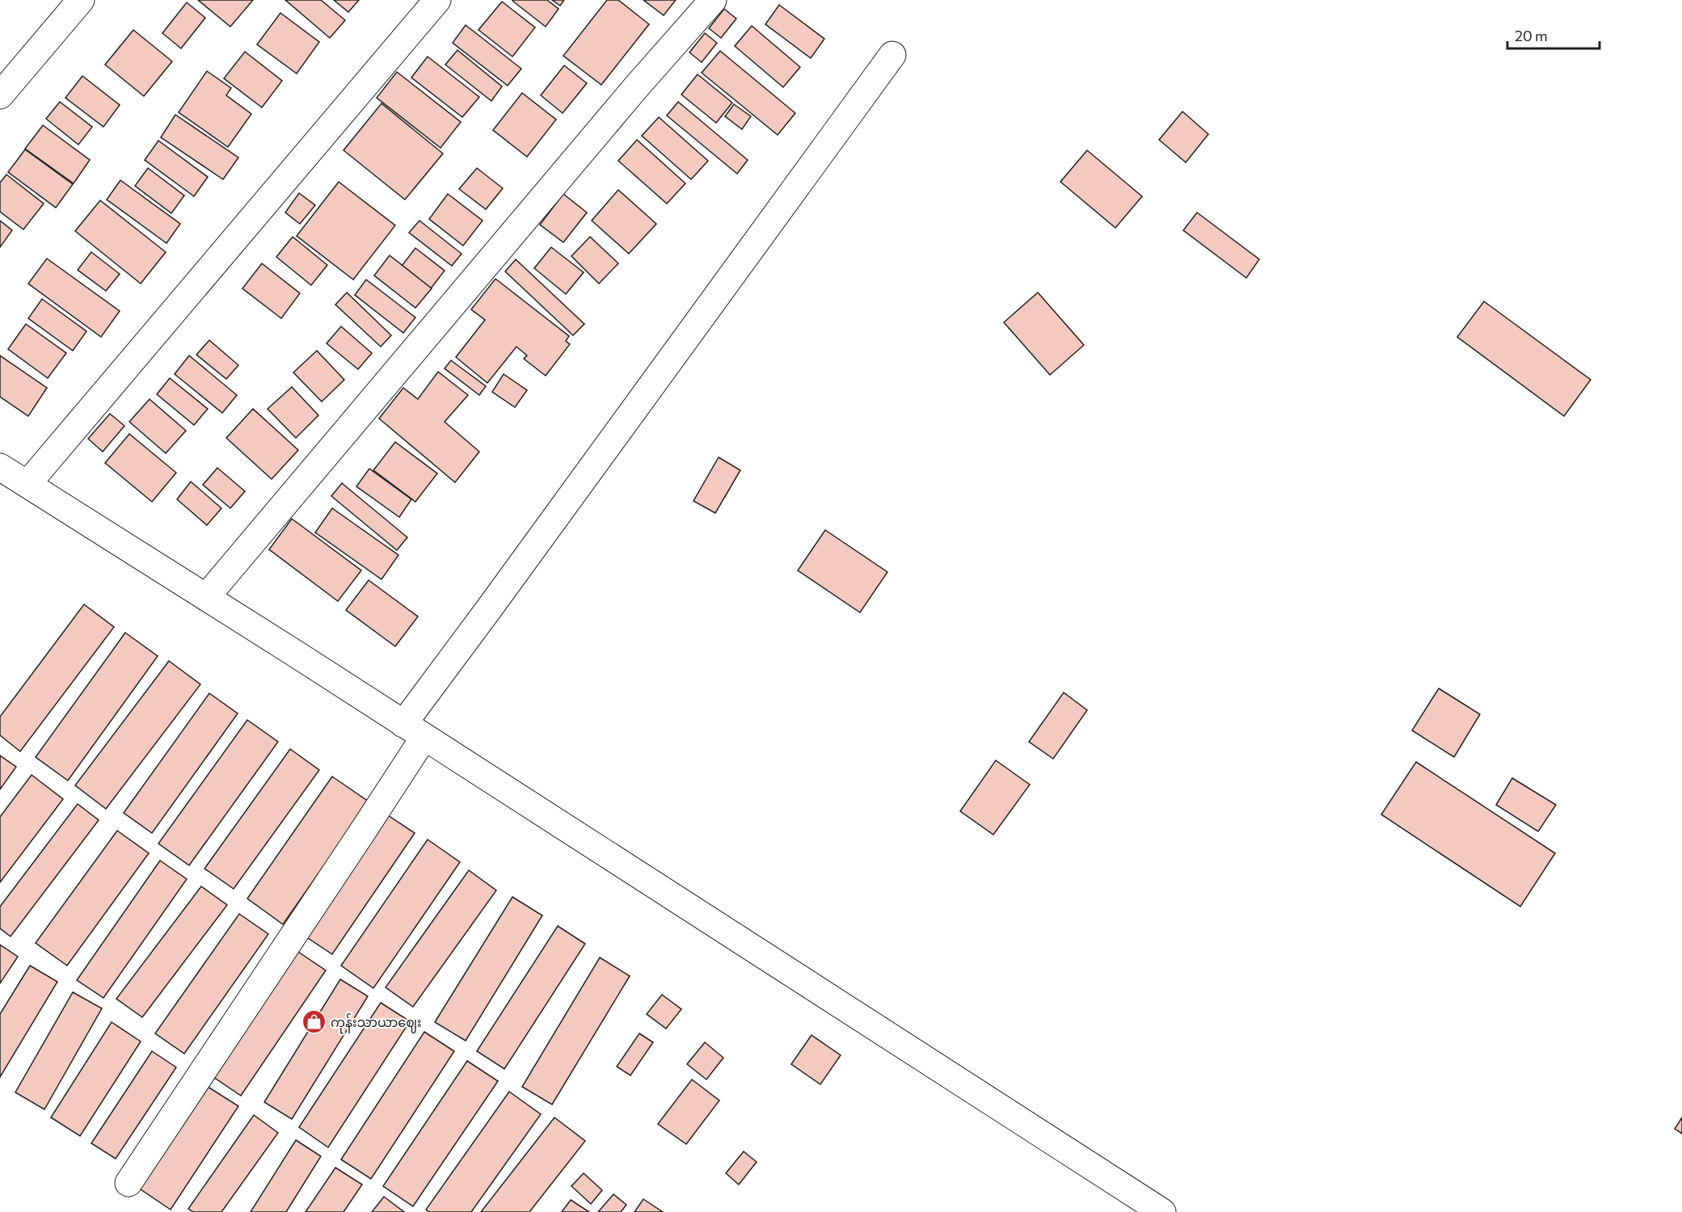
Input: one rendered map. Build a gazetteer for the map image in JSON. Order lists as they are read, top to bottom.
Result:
{
  "places": {
    "shop": ["ကုန်းသာယာဈေး"]
  },
  "scale_bar": "20 m"
}
